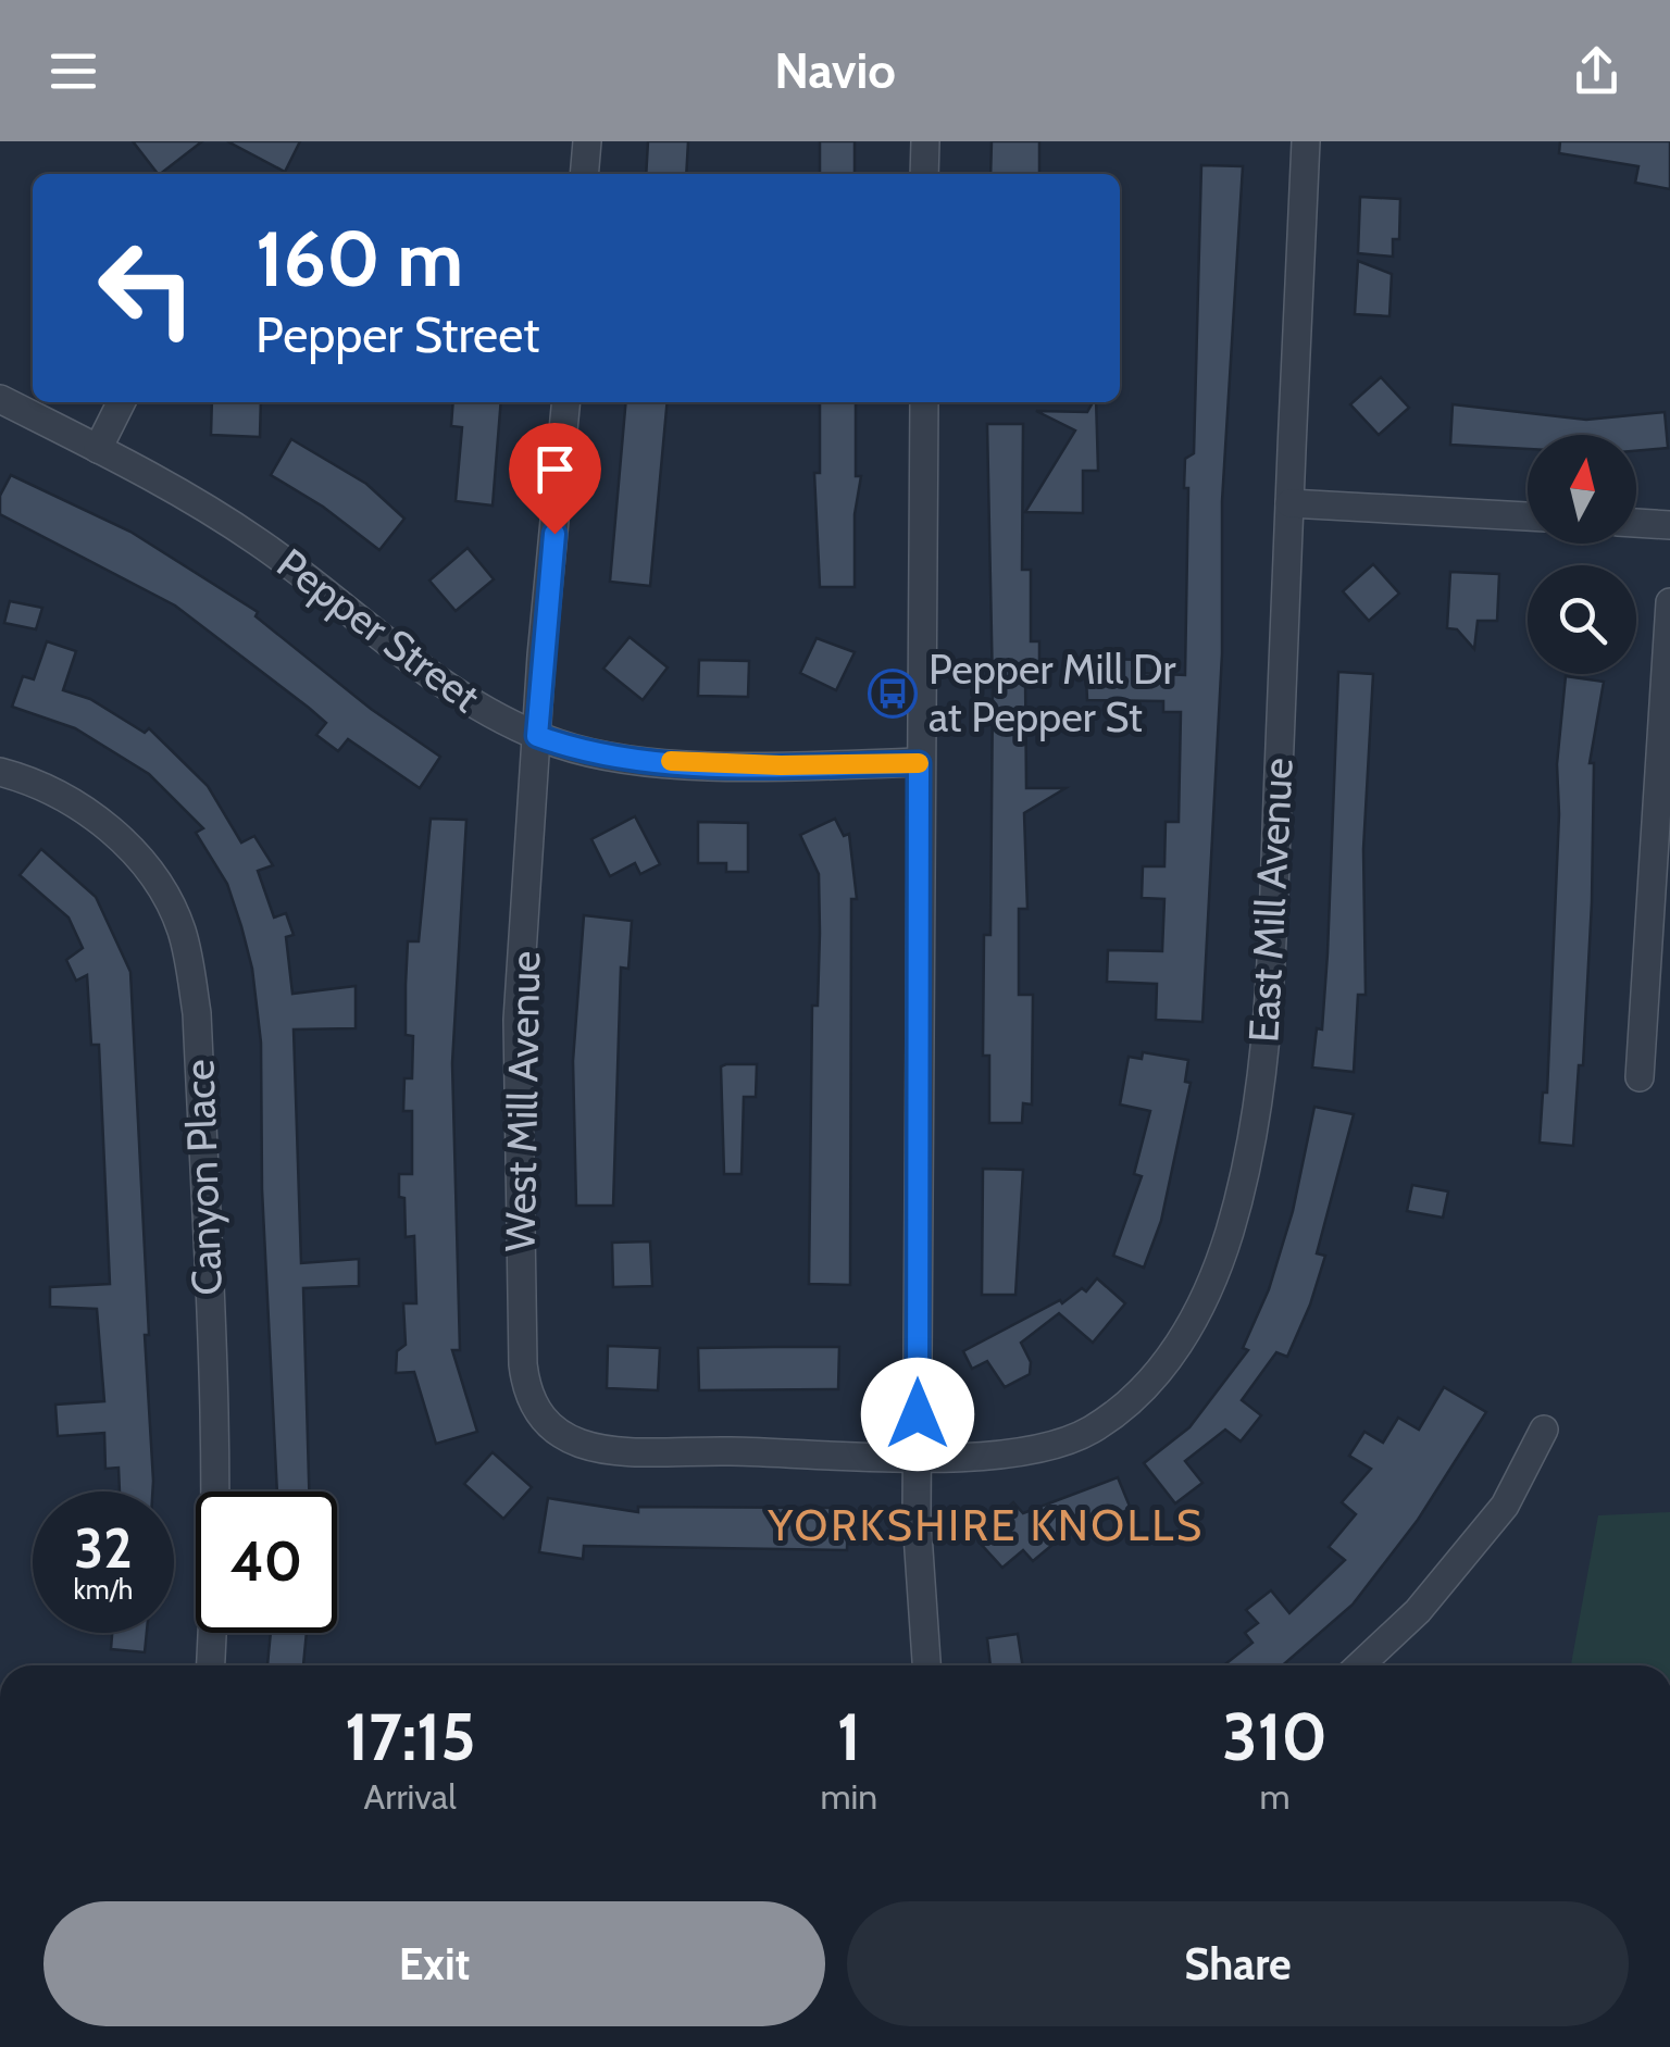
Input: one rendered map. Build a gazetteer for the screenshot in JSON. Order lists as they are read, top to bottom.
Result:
{
  "streets": {
    "street": [
      "Pepper Street",
      "East Mill Avenue",
      "West Mill Avenue",
      "Canyon Place"
    ]
  },
  "crossings": [
    ["Pepper Street", "West Mill Avenue"],
    ["East Mill Avenue", "West Mill Avenue"]
  ],
  "districts": ["YORKSHIRE KNOLLS"],
  "places": {
    "bus stop": ["Pepper Mill Dr at Pepper St"]
  },
  "north": "top",
  "page": {
    "header": "Navio",
    "turn": ["160 m", "Pepper Street"],
    "speed": "32 km/h",
    "limit": "40",
    "eta": [
      "17:15",
      "Arrival",
      "1",
      "min",
      "310",
      "m"
    ],
    "buttons": ["Exit", "Share"]
  }
}
